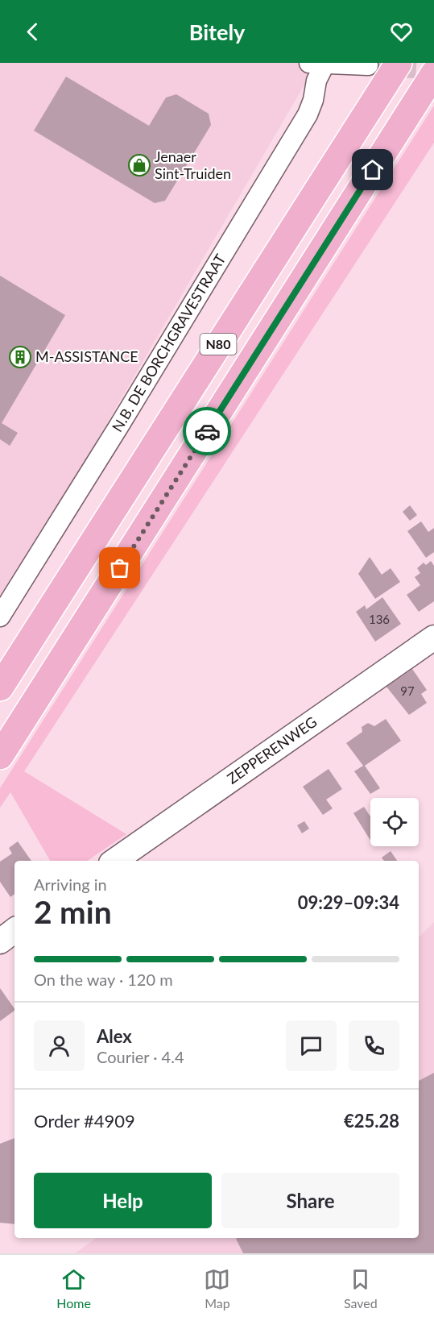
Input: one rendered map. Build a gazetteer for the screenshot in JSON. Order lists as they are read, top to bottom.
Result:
{
  "streets": {
    "highway": ["N80"],
    "street": ["N.B. DE BORCHGRAVESTRAAT", "ZEPPERENWEG"]
  },
  "places": {
    "shop": ["Jenaer Sint-Truiden"],
    "building": ["M-ASSISTANCE"]
  },
  "house_numbers": ["136", "97"],
  "page": {
    "header": "Bitely",
    "heading": ["2 min", "Arriving in", "09:29–09:34"],
    "panel": [
      "Alex",
      "Courier · 4.4",
      "Order #4909",
      "€25.28"
    ],
    "bar": "On the way · 120 m",
    "buttons": ["Help", "Share"],
    "tabs": ["Home", "Map", "Saved"]
  }
}
